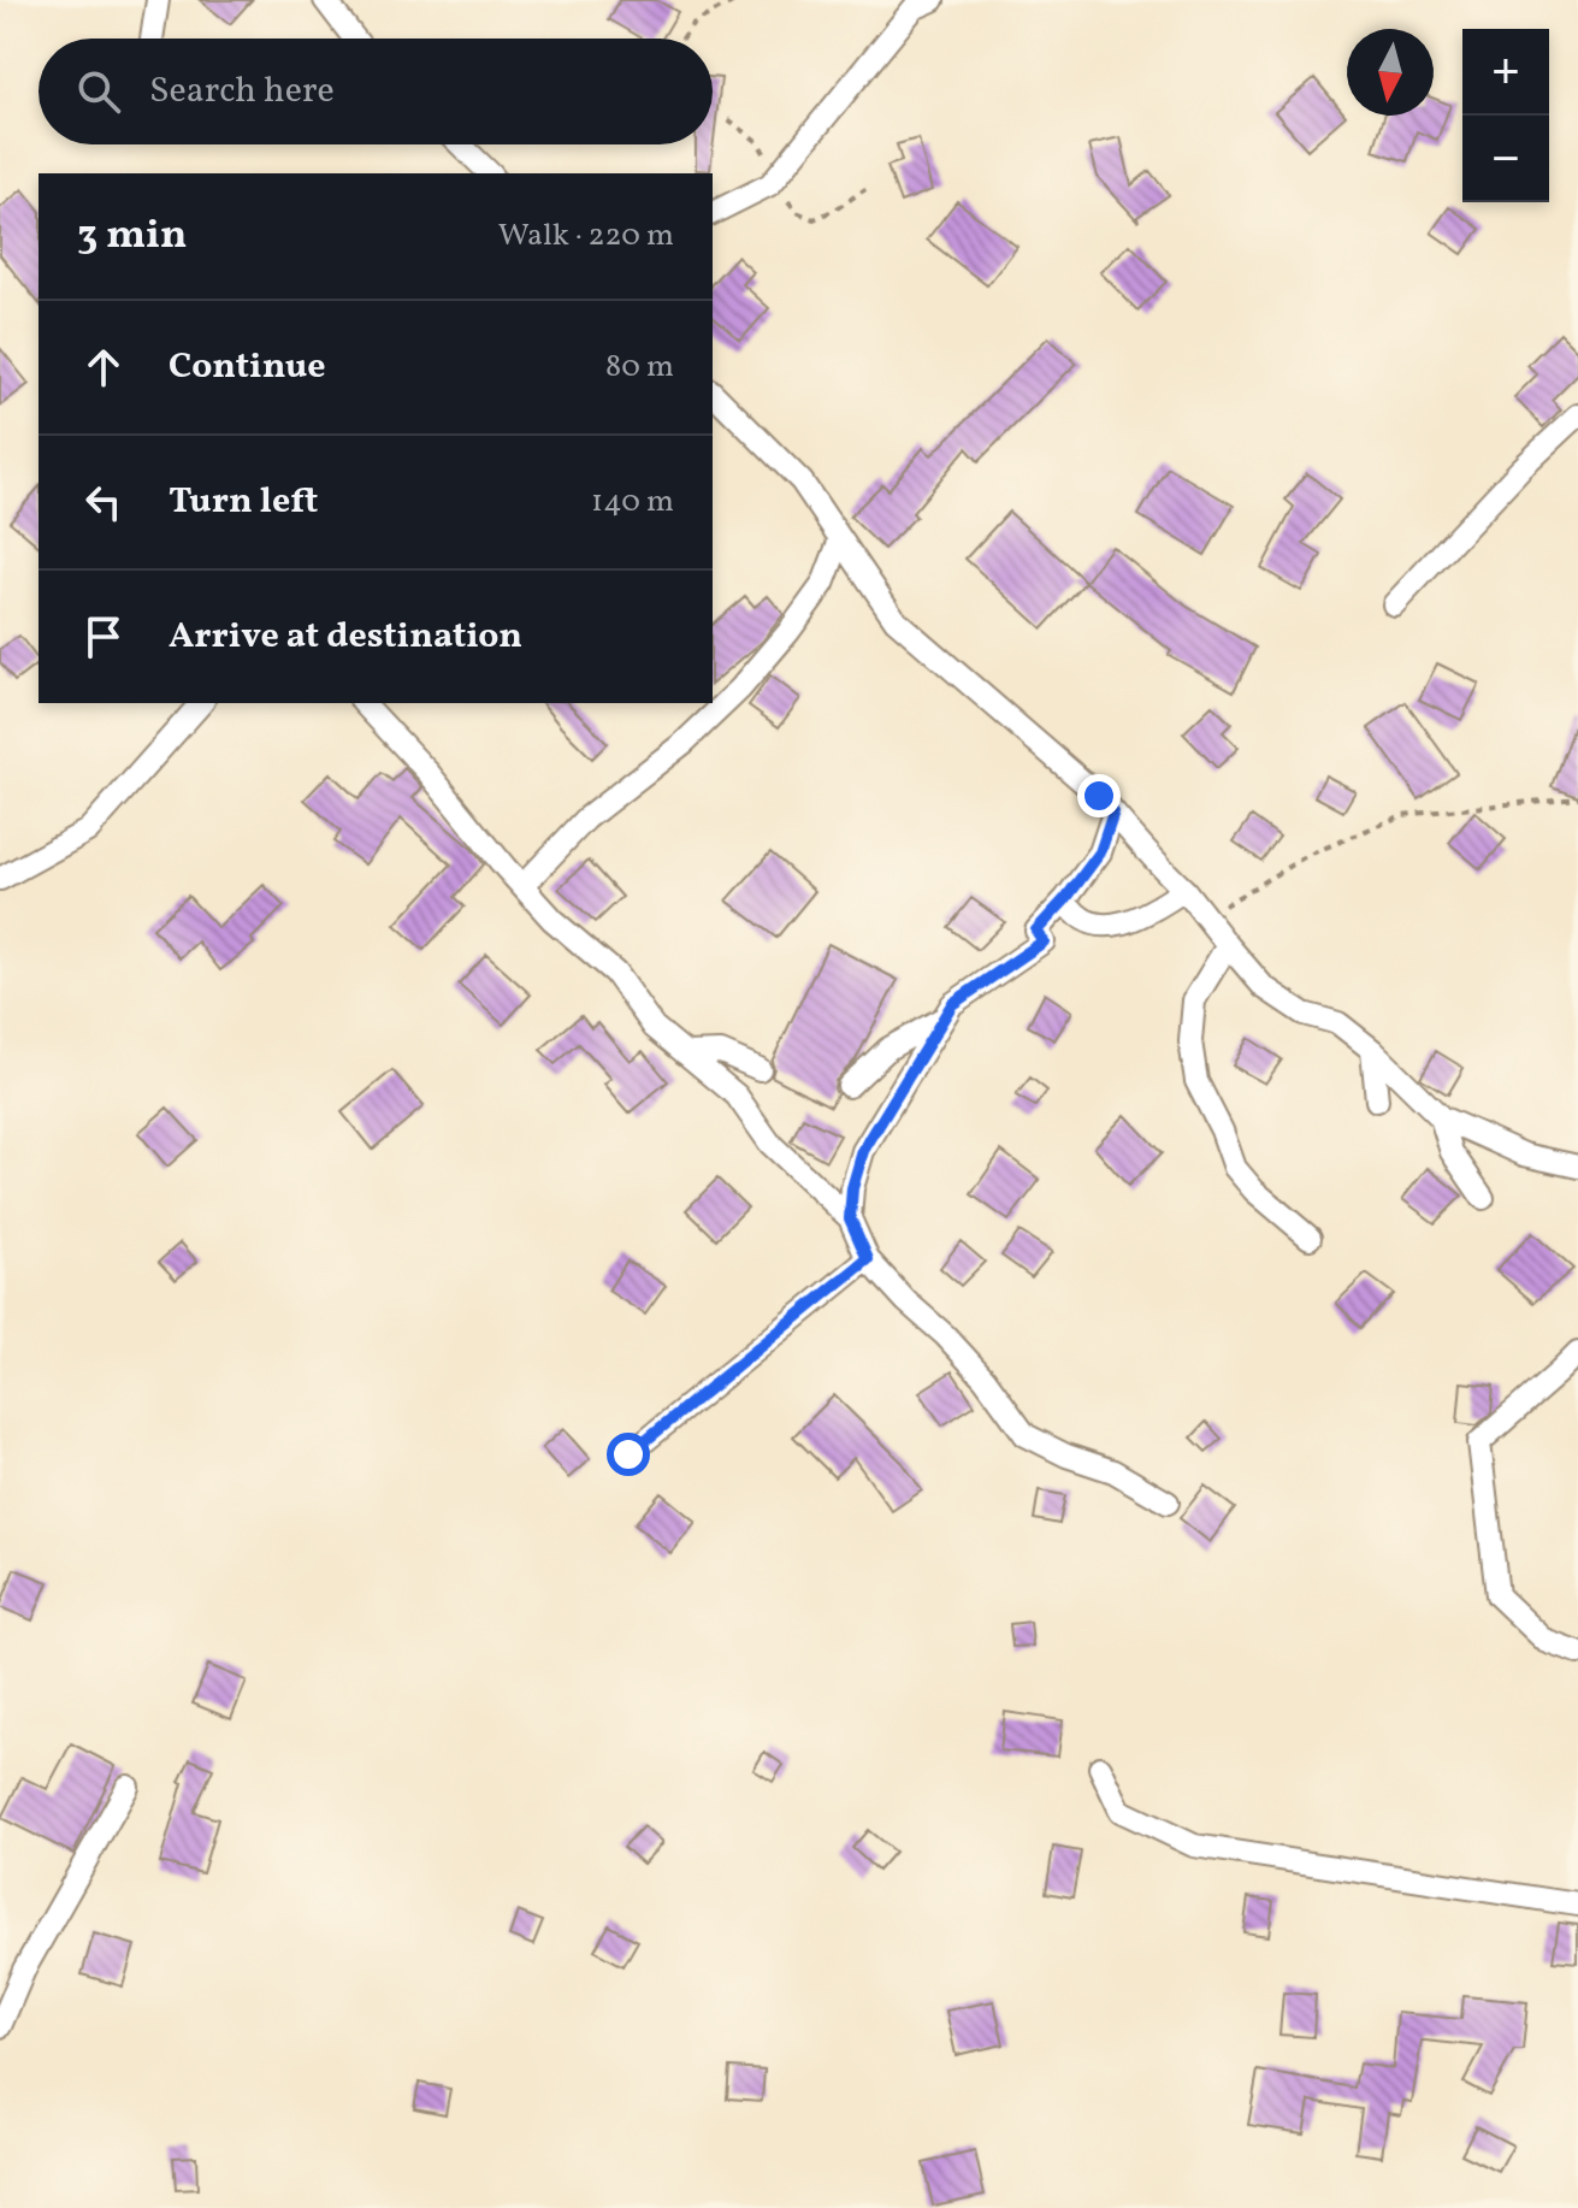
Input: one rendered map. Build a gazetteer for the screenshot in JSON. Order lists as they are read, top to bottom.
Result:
{
  "north": "bottom",
  "page": {
    "map_buttons": ["+", "−"],
    "search": "Search here",
    "heading": ["3 min", "Walk · 220 m"],
    "list": [
      ["Continue", "80 m"],
      ["Turn left", "140 m"],
      "Arrive at destination"
    ]
  }
}
